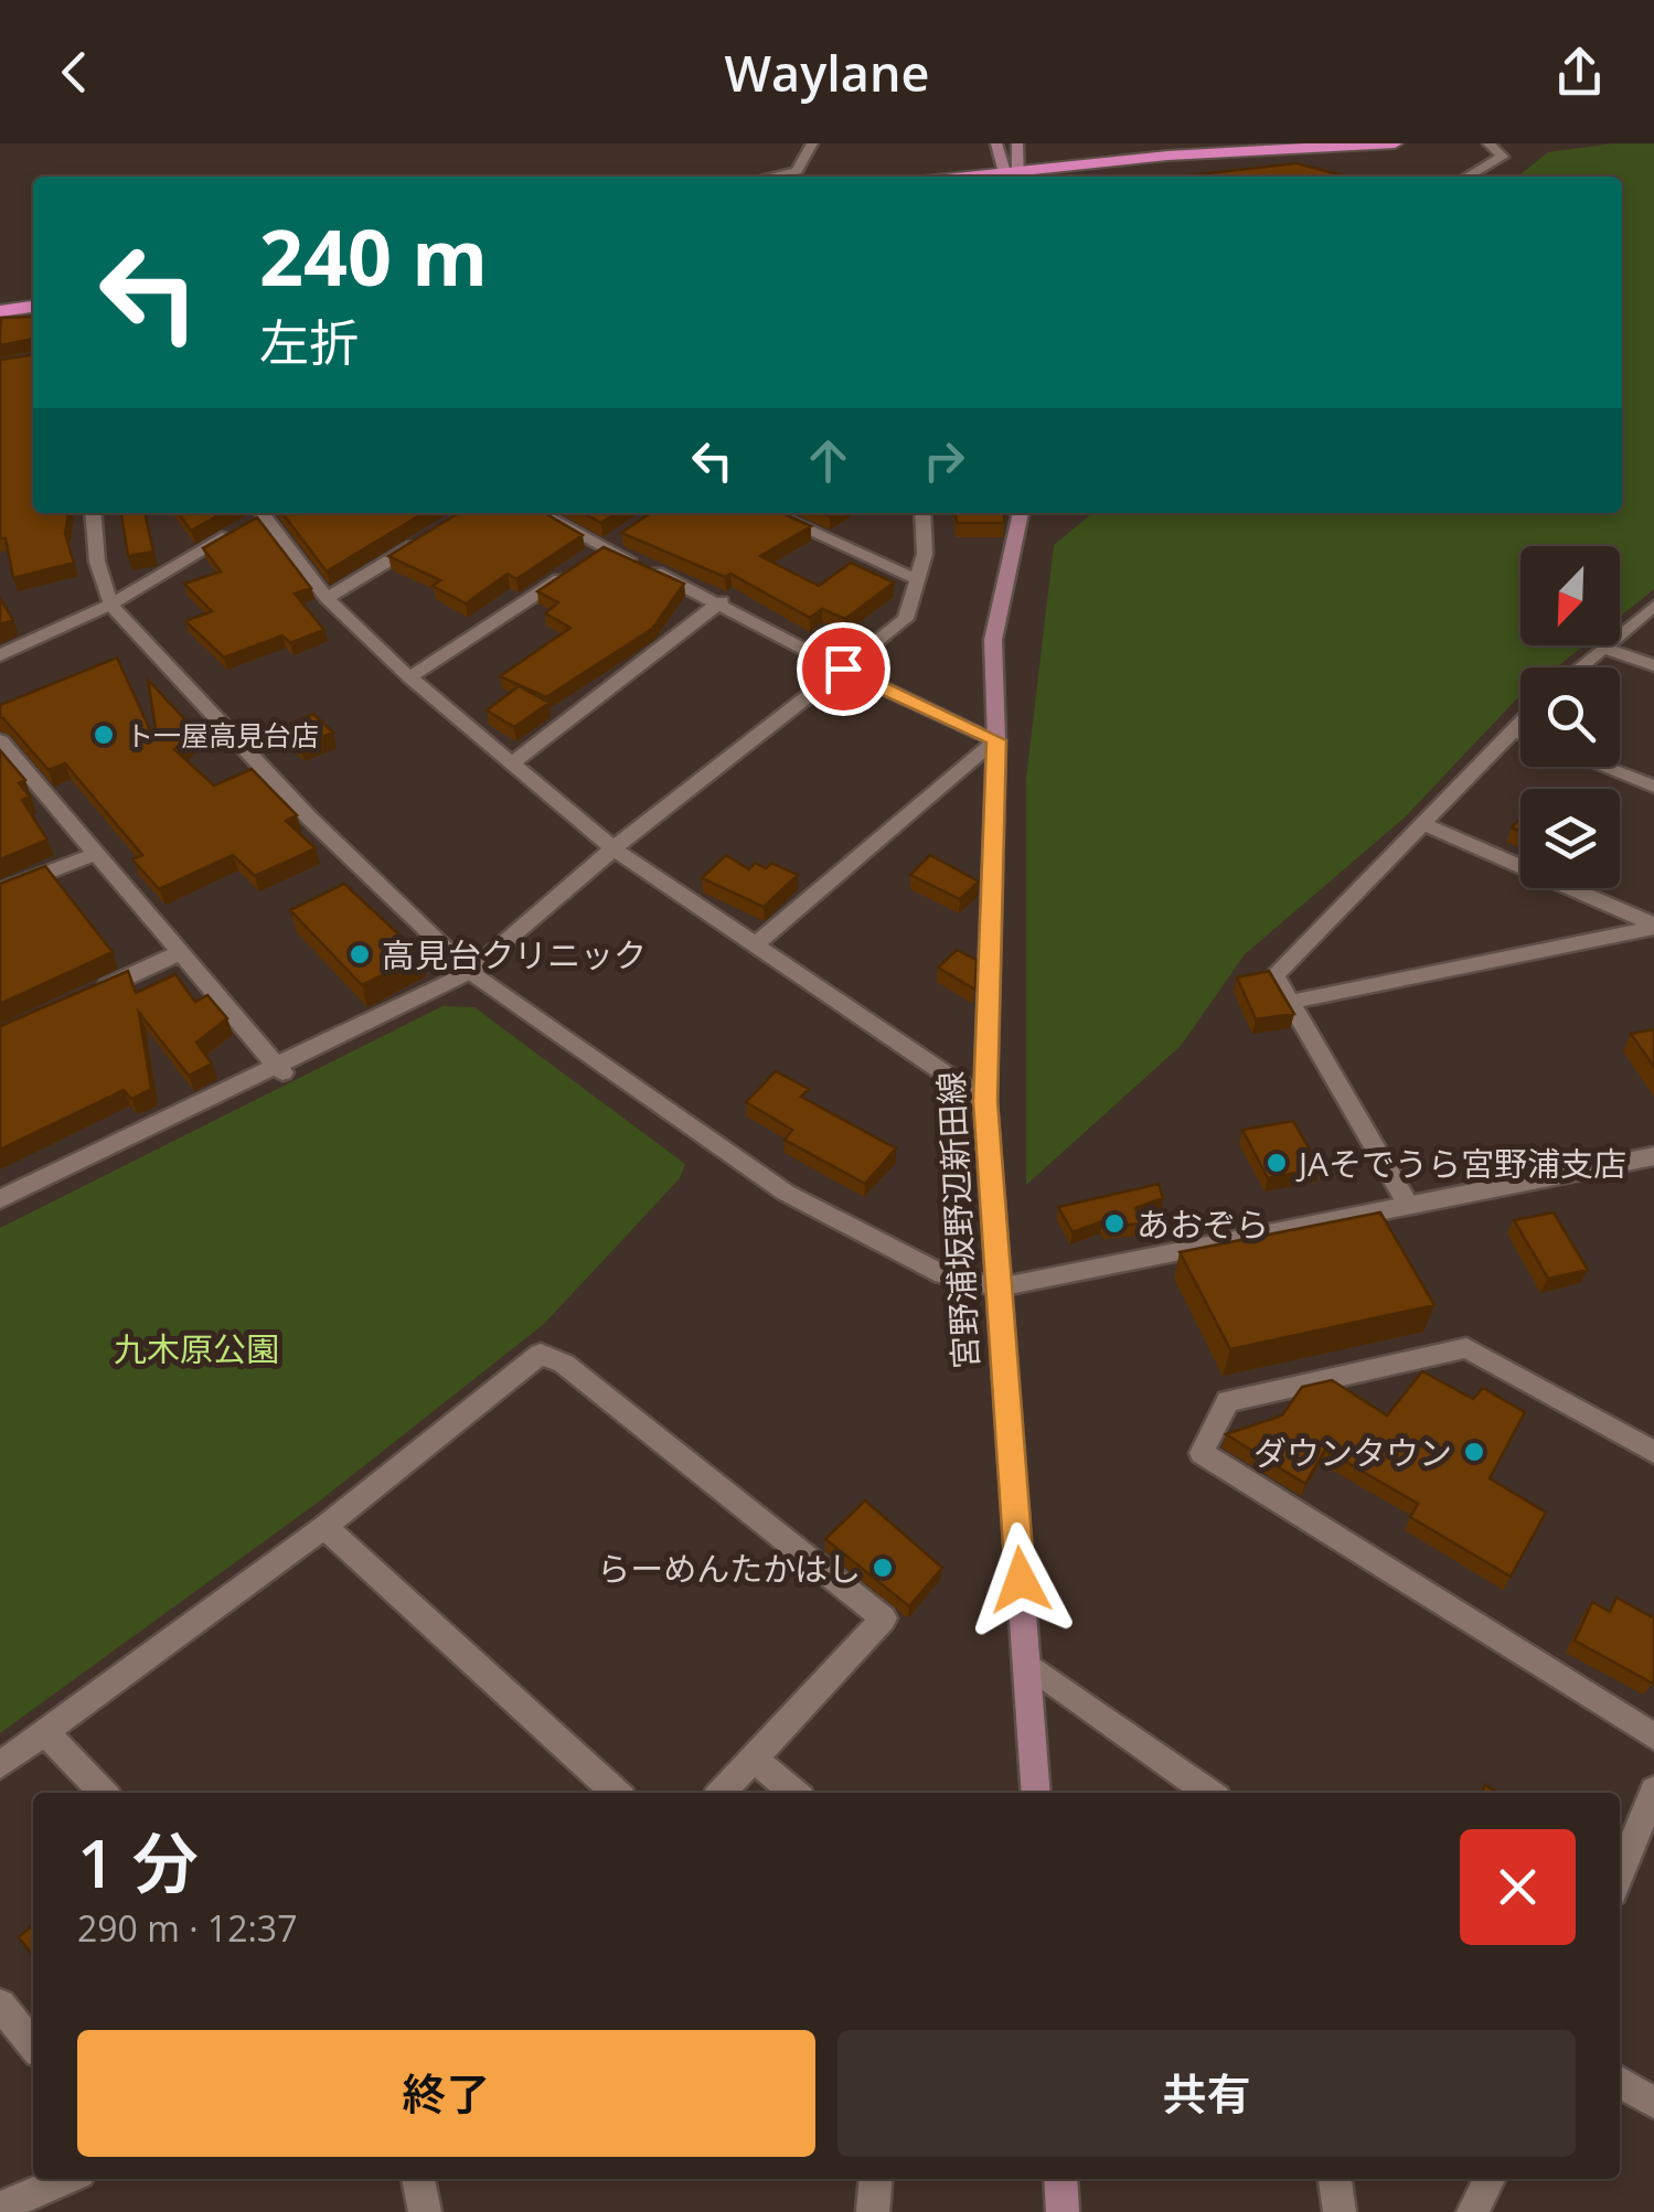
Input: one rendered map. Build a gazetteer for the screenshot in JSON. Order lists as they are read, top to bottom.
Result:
{
  "streets": {
    "main road": ["宮野浦坂野辺新田線"]
  },
  "parks": ["九木原公園"],
  "places": [
    "ト一屋高見台店",
    "高見台クリニック",
    "JAそでうら宮野浦支店",
    "あおぞら",
    "ダウンタウン",
    "らーめんたかはし"
  ],
  "north": "bottom left",
  "page": {
    "header": "Waylane",
    "turn": ["240 m", "左折"],
    "heading": ["1 分", "290 m · 12:37"],
    "buttons": ["終了", "共有"]
  }
}
